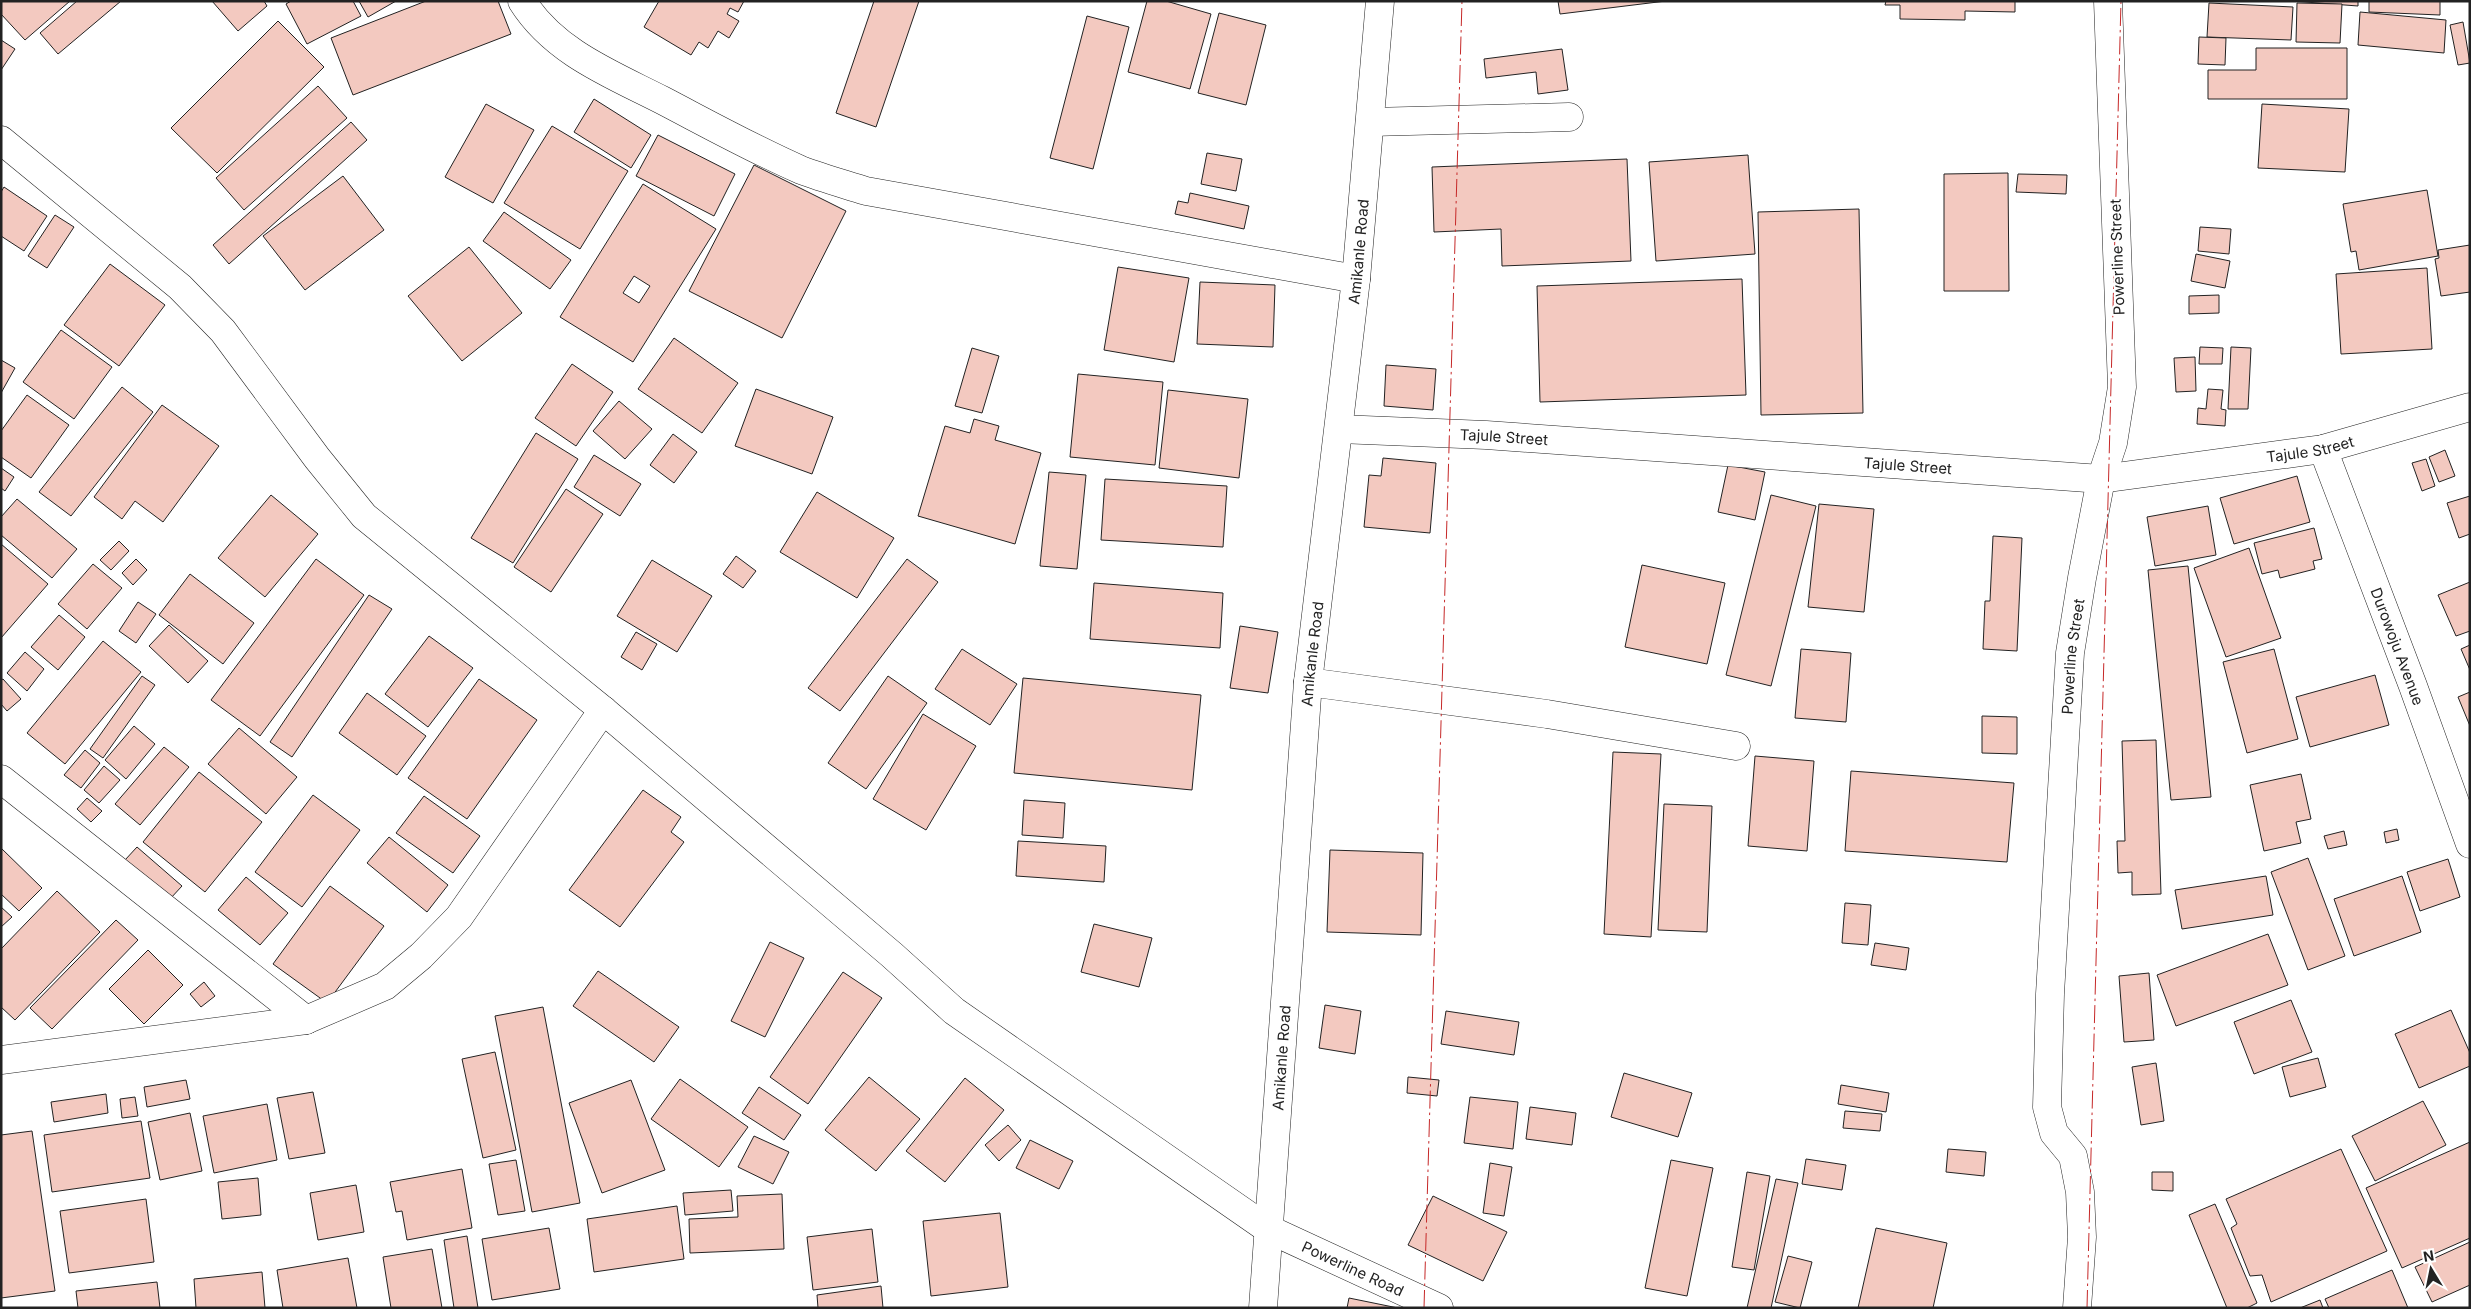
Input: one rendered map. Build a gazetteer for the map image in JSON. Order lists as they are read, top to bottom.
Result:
{
  "streets": {
    "street": [
      "Amikanle Road",
      "Powerline Street",
      "Tajule Street",
      "Durowoju Avenue",
      "Powerline Road"
    ]
  },
  "crossings": [
    ["Amikanle Road", "Tajule Street"],
    ["Amikanle Road", "Powerline Road"],
    ["Powerline Street", "Tajule Street"],
    ["Tajule Street", "Durowoju Avenue"]
  ],
  "north": "top"
}
